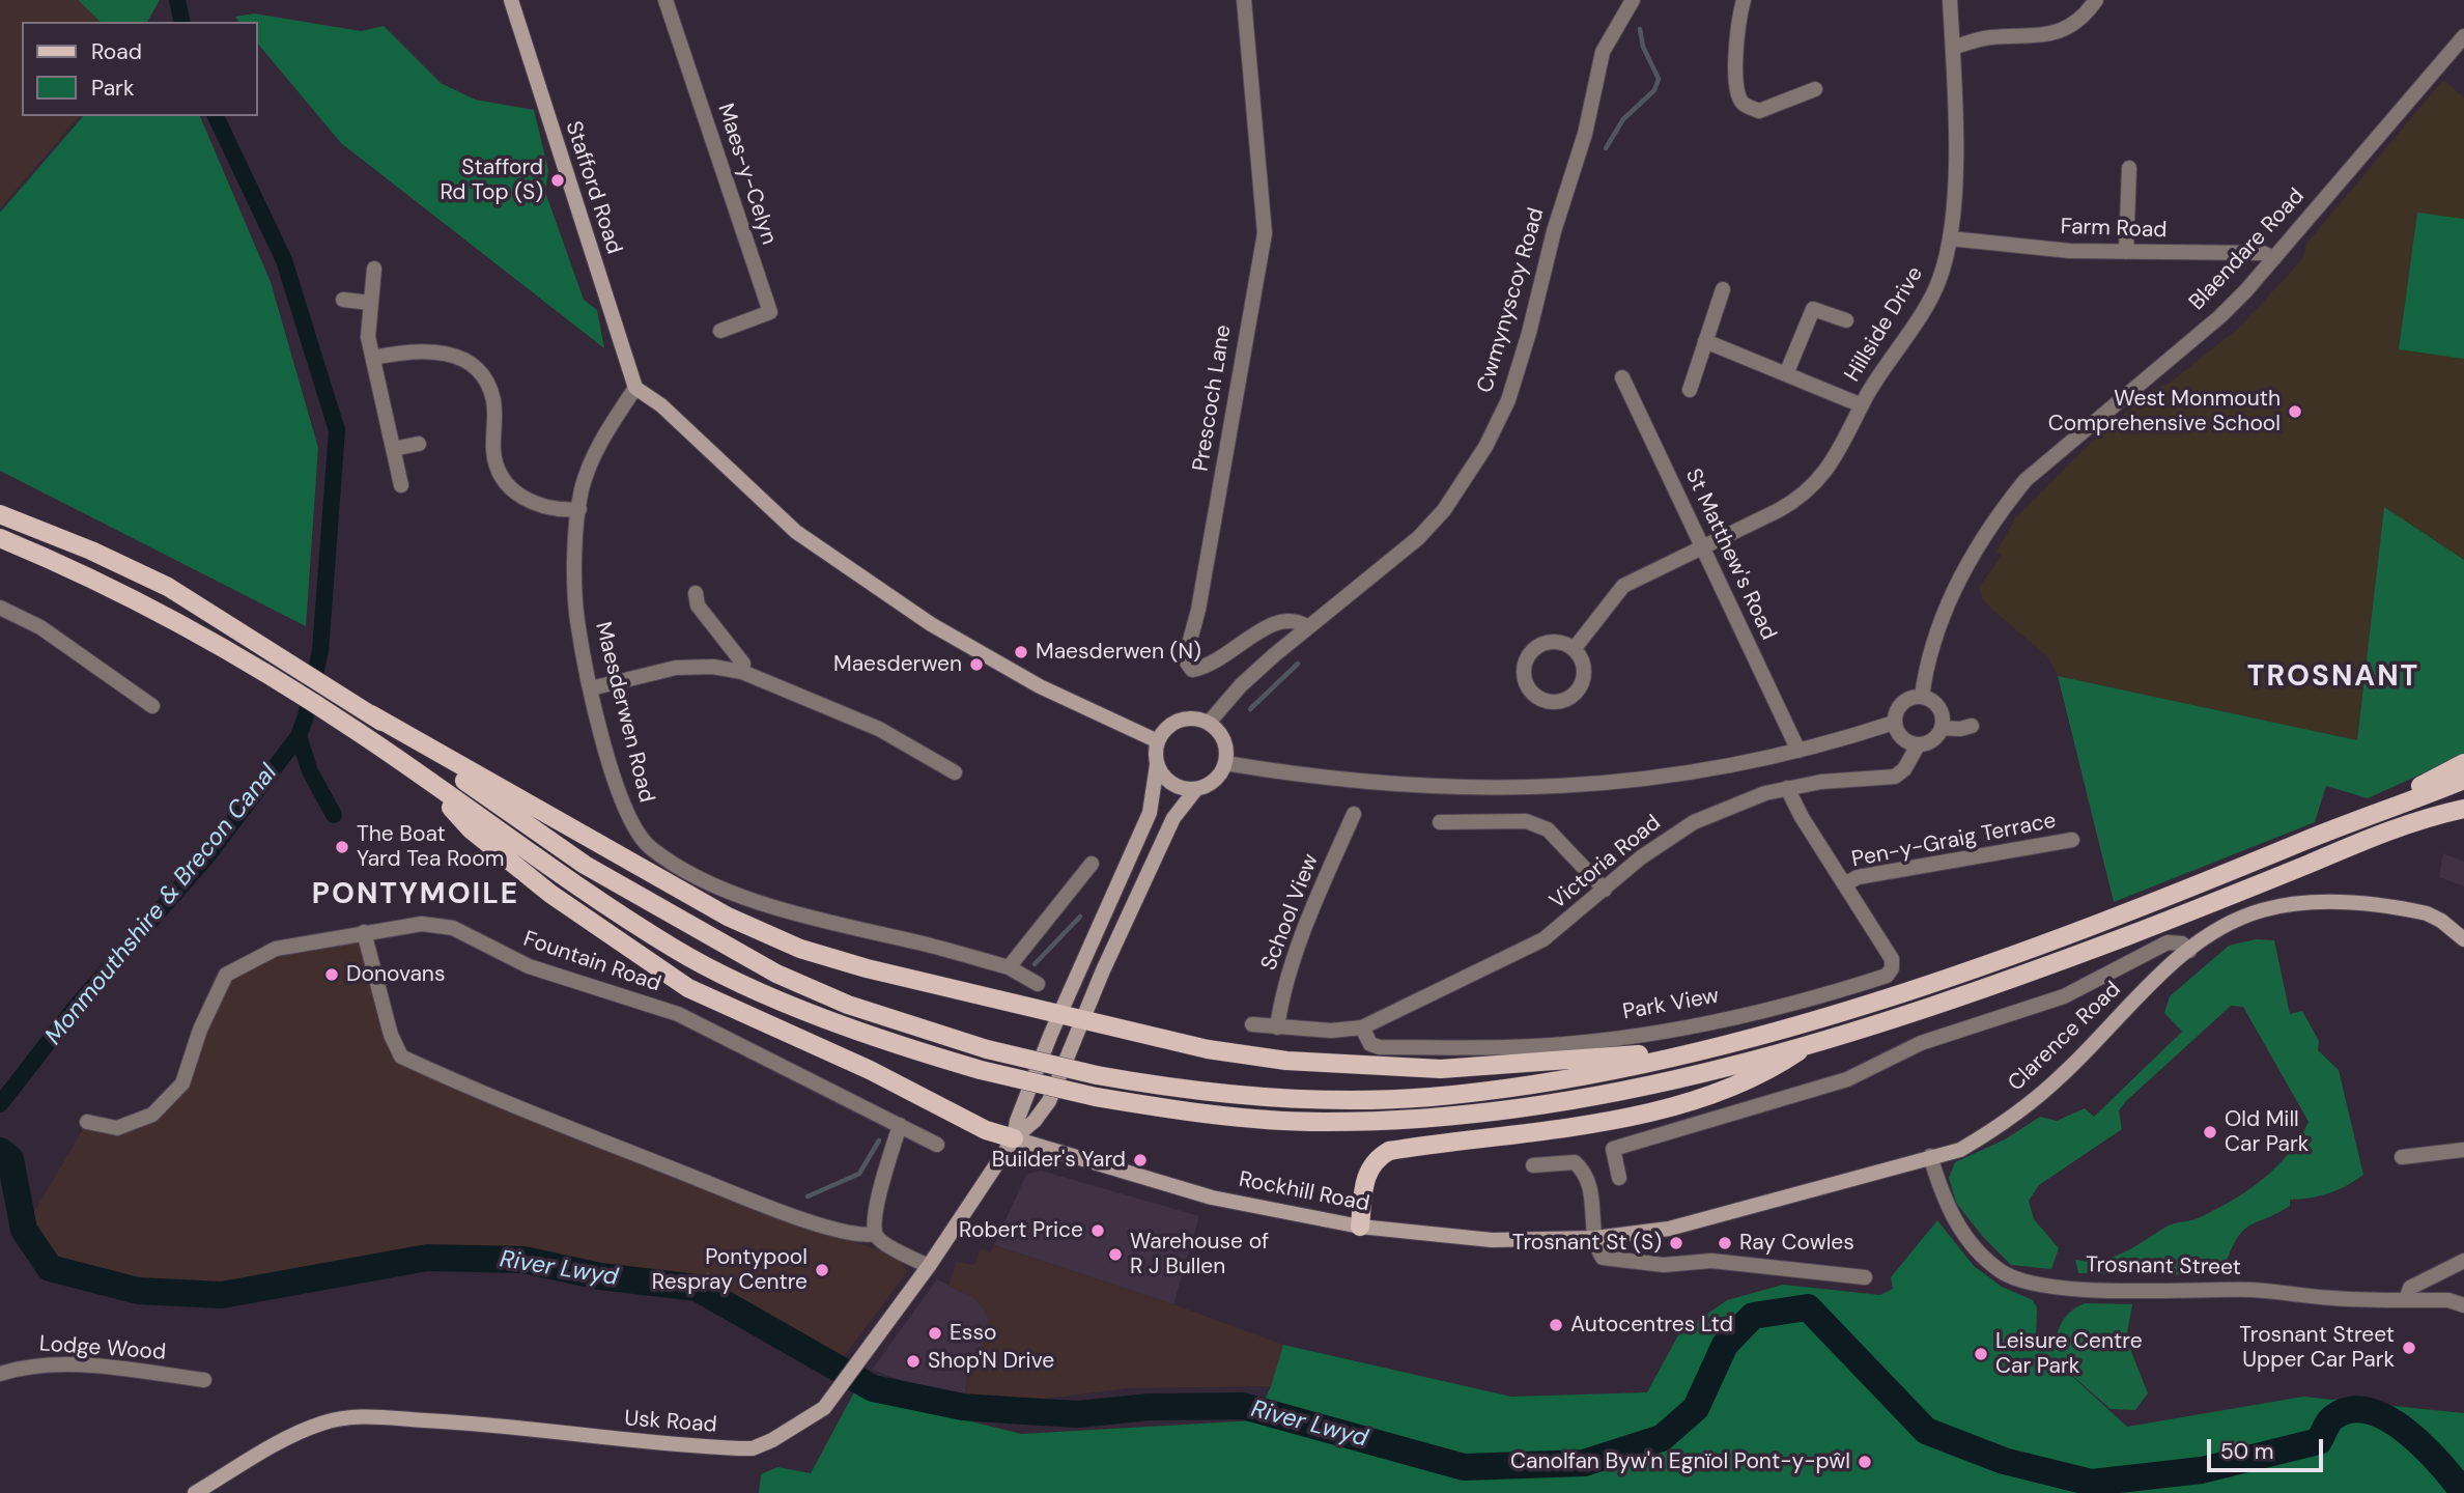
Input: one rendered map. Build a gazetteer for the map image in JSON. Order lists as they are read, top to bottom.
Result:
{
  "streets": {
    "street": [
      "Maes-y-Celyn",
      "Stafford Road",
      "Farm Road",
      "Blaendare Road",
      "Cwmynyscoy Road",
      "Hillside Drive",
      "Prescoch Lane",
      "St Matthew's Road",
      "Maesderwen Road",
      "Pen-y-Graig Terrace",
      "Victoria Road",
      "School View",
      "Fountain Road",
      "Park View",
      "Clarence Road",
      "Rockhill Road",
      "Trosnant Street",
      "Lodge Wood",
      "Usk Road"
    ]
  },
  "crossings": [
    ["Stafford Road", "Maesderwen Road"],
    ["Farm Road", "Blaendare Road"],
    ["Farm Road", "Hillside Drive"],
    ["Blaendare Road", "Victoria Road"],
    ["Cwmynyscoy Road", "Prescoch Lane"],
    ["Hillside Drive", "St Matthew's Road"],
    ["Pen-y-Graig Terrace", "Park View"],
    ["Victoria Road", "Park View"],
    ["Clarence Road", "Rockhill Road"],
    ["Clarence Road", "Trosnant Street"],
    ["Rockhill Road", "Usk Road"]
  ],
  "districts": ["TROSNANT", "PONTYMOILE"],
  "water": ["Monmouthshire & Brecon Canal", "River Lwyd"],
  "places": [
    "Stafford Rd Top (S)",
    "West Monmouth Comprehensive School",
    "Maesderwen (N)",
    "Maesderwen",
    "The Boat Yard Tea Room",
    "Donovans",
    "Old Mill Car Park",
    "Builder's Yard",
    "Robert Price",
    "Trosnant St (S)",
    "Ray Cowles",
    "Warehouse of R J Bullen",
    "Pontypool Respray Centre",
    "Autocentres Ltd",
    "Esso",
    "Trosnant Street Upper Car Park",
    "Leisure Centre Car Park",
    "Shop'N Drive",
    "Canolfan Byw'n Egnïol Pont-y-pŵl"
  ],
  "legend": ["Road", "Park"],
  "scale_bar": "50 m"
}
